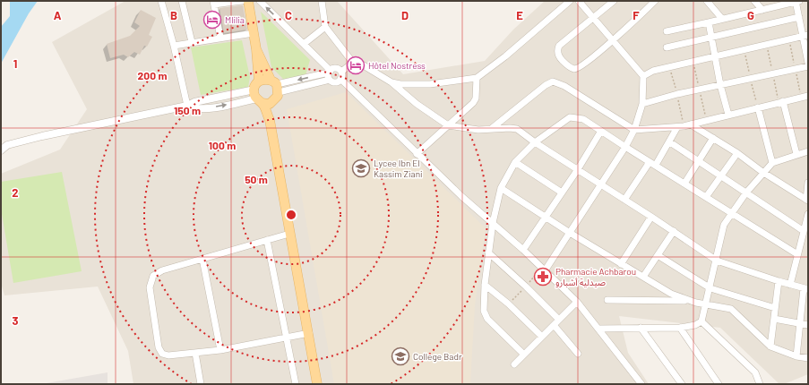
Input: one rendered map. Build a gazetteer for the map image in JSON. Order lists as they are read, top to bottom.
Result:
{
  "places": {
    "hotel": ["Mlilia", "Hôtel Nostress"],
    "school or university": ["Lycee Ibn El Kassim Ziani", "College Badr"],
    "pharmacy": ["Pharmacie Achbarou صيدلية أشبارو"]
  },
  "grid": {
    "columns": [
      "A",
      "B",
      "C",
      "D",
      "E",
      "F",
      "G"
    ],
    "rows": ["1", "2", "3"]
  },
  "rings": [
    "200 m",
    "150 m",
    "100 m",
    "50 m"
  ]
}
